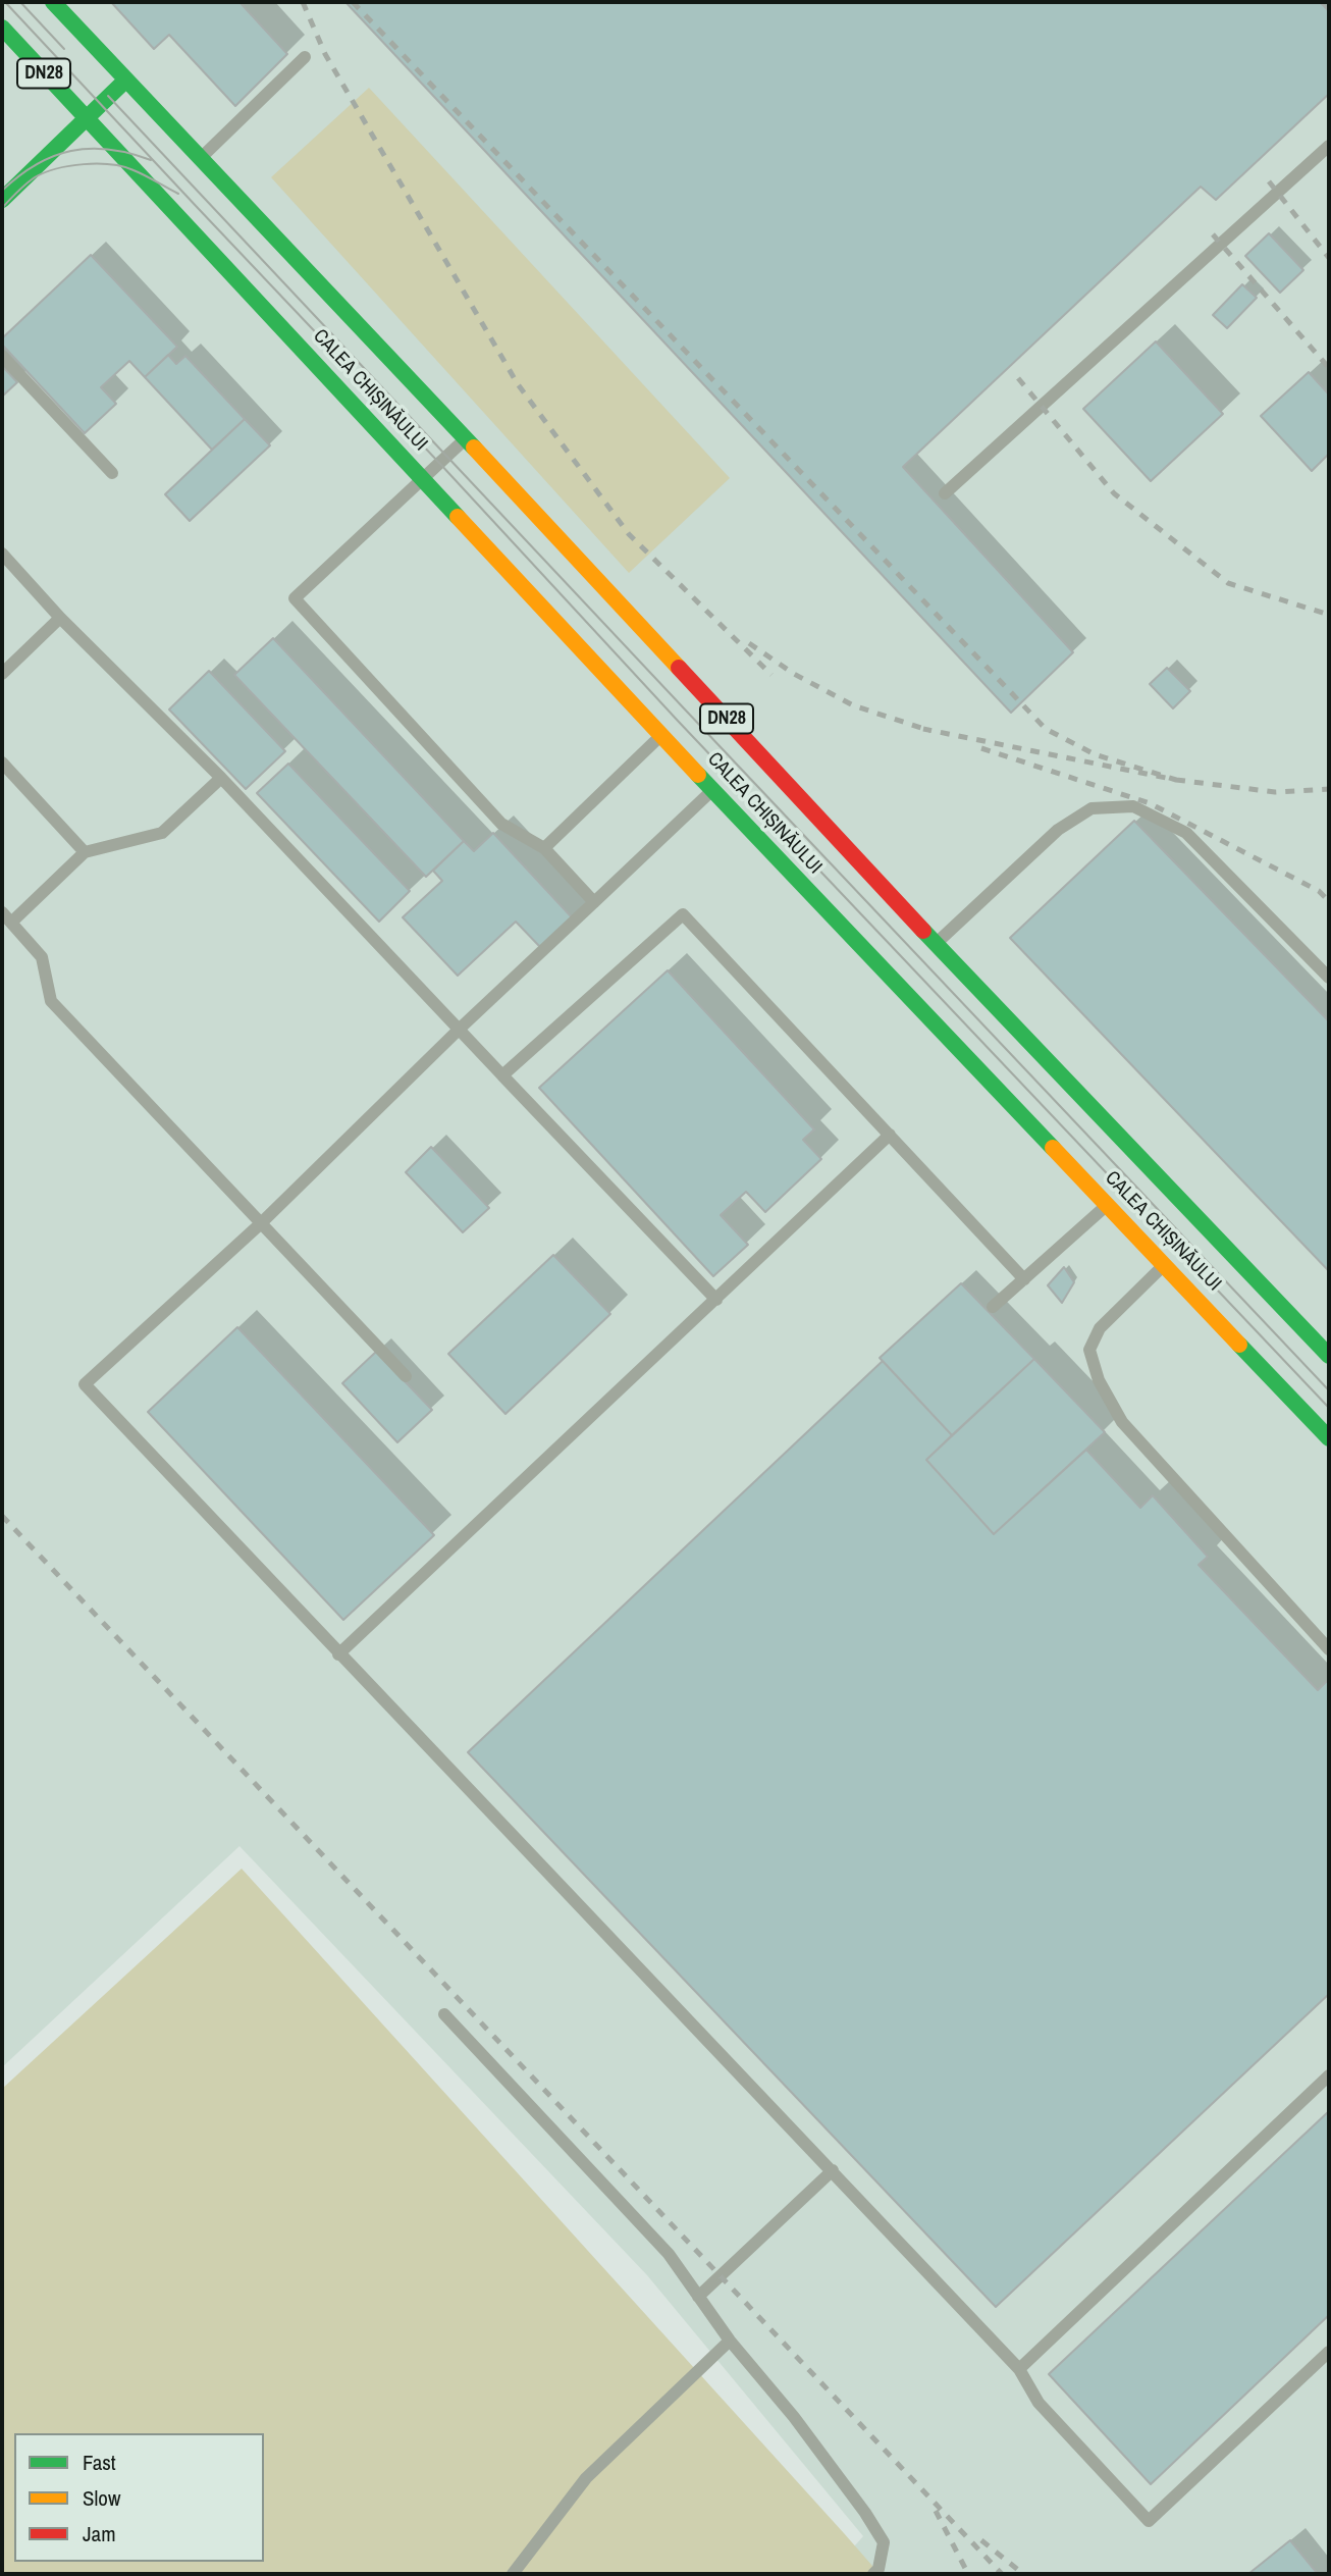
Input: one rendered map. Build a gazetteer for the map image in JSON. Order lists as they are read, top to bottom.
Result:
{
  "streets": {
    "main road": ["DN28", "CALEA CHIȘINĂULUI"]
  },
  "crossings": [
    ["DN28", "CALEA CHIȘINĂULUI"]
  ],
  "legend": ["Fast", "Slow", "Jam"]
}
